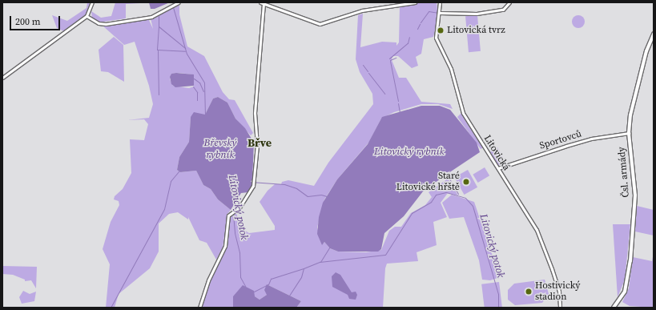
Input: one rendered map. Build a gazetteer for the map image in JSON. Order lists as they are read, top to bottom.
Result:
{
  "streets": {
    "main road": ["Čsl. armády"],
    "street": ["Sportovců", "Litovická"]
  },
  "crossings": [
    ["Sportovců", "Litovická"],
    ["Sportovců", "Čsl. armády"]
  ],
  "districts": ["Břve"],
  "water": ["Břevský rybník", "Litovický rybník", "Litovický potok"],
  "places": ["Litovická tvrz", "Staré Litovické hřště", "Hostivický stadion"],
  "scale_bar": "200 m"
}
